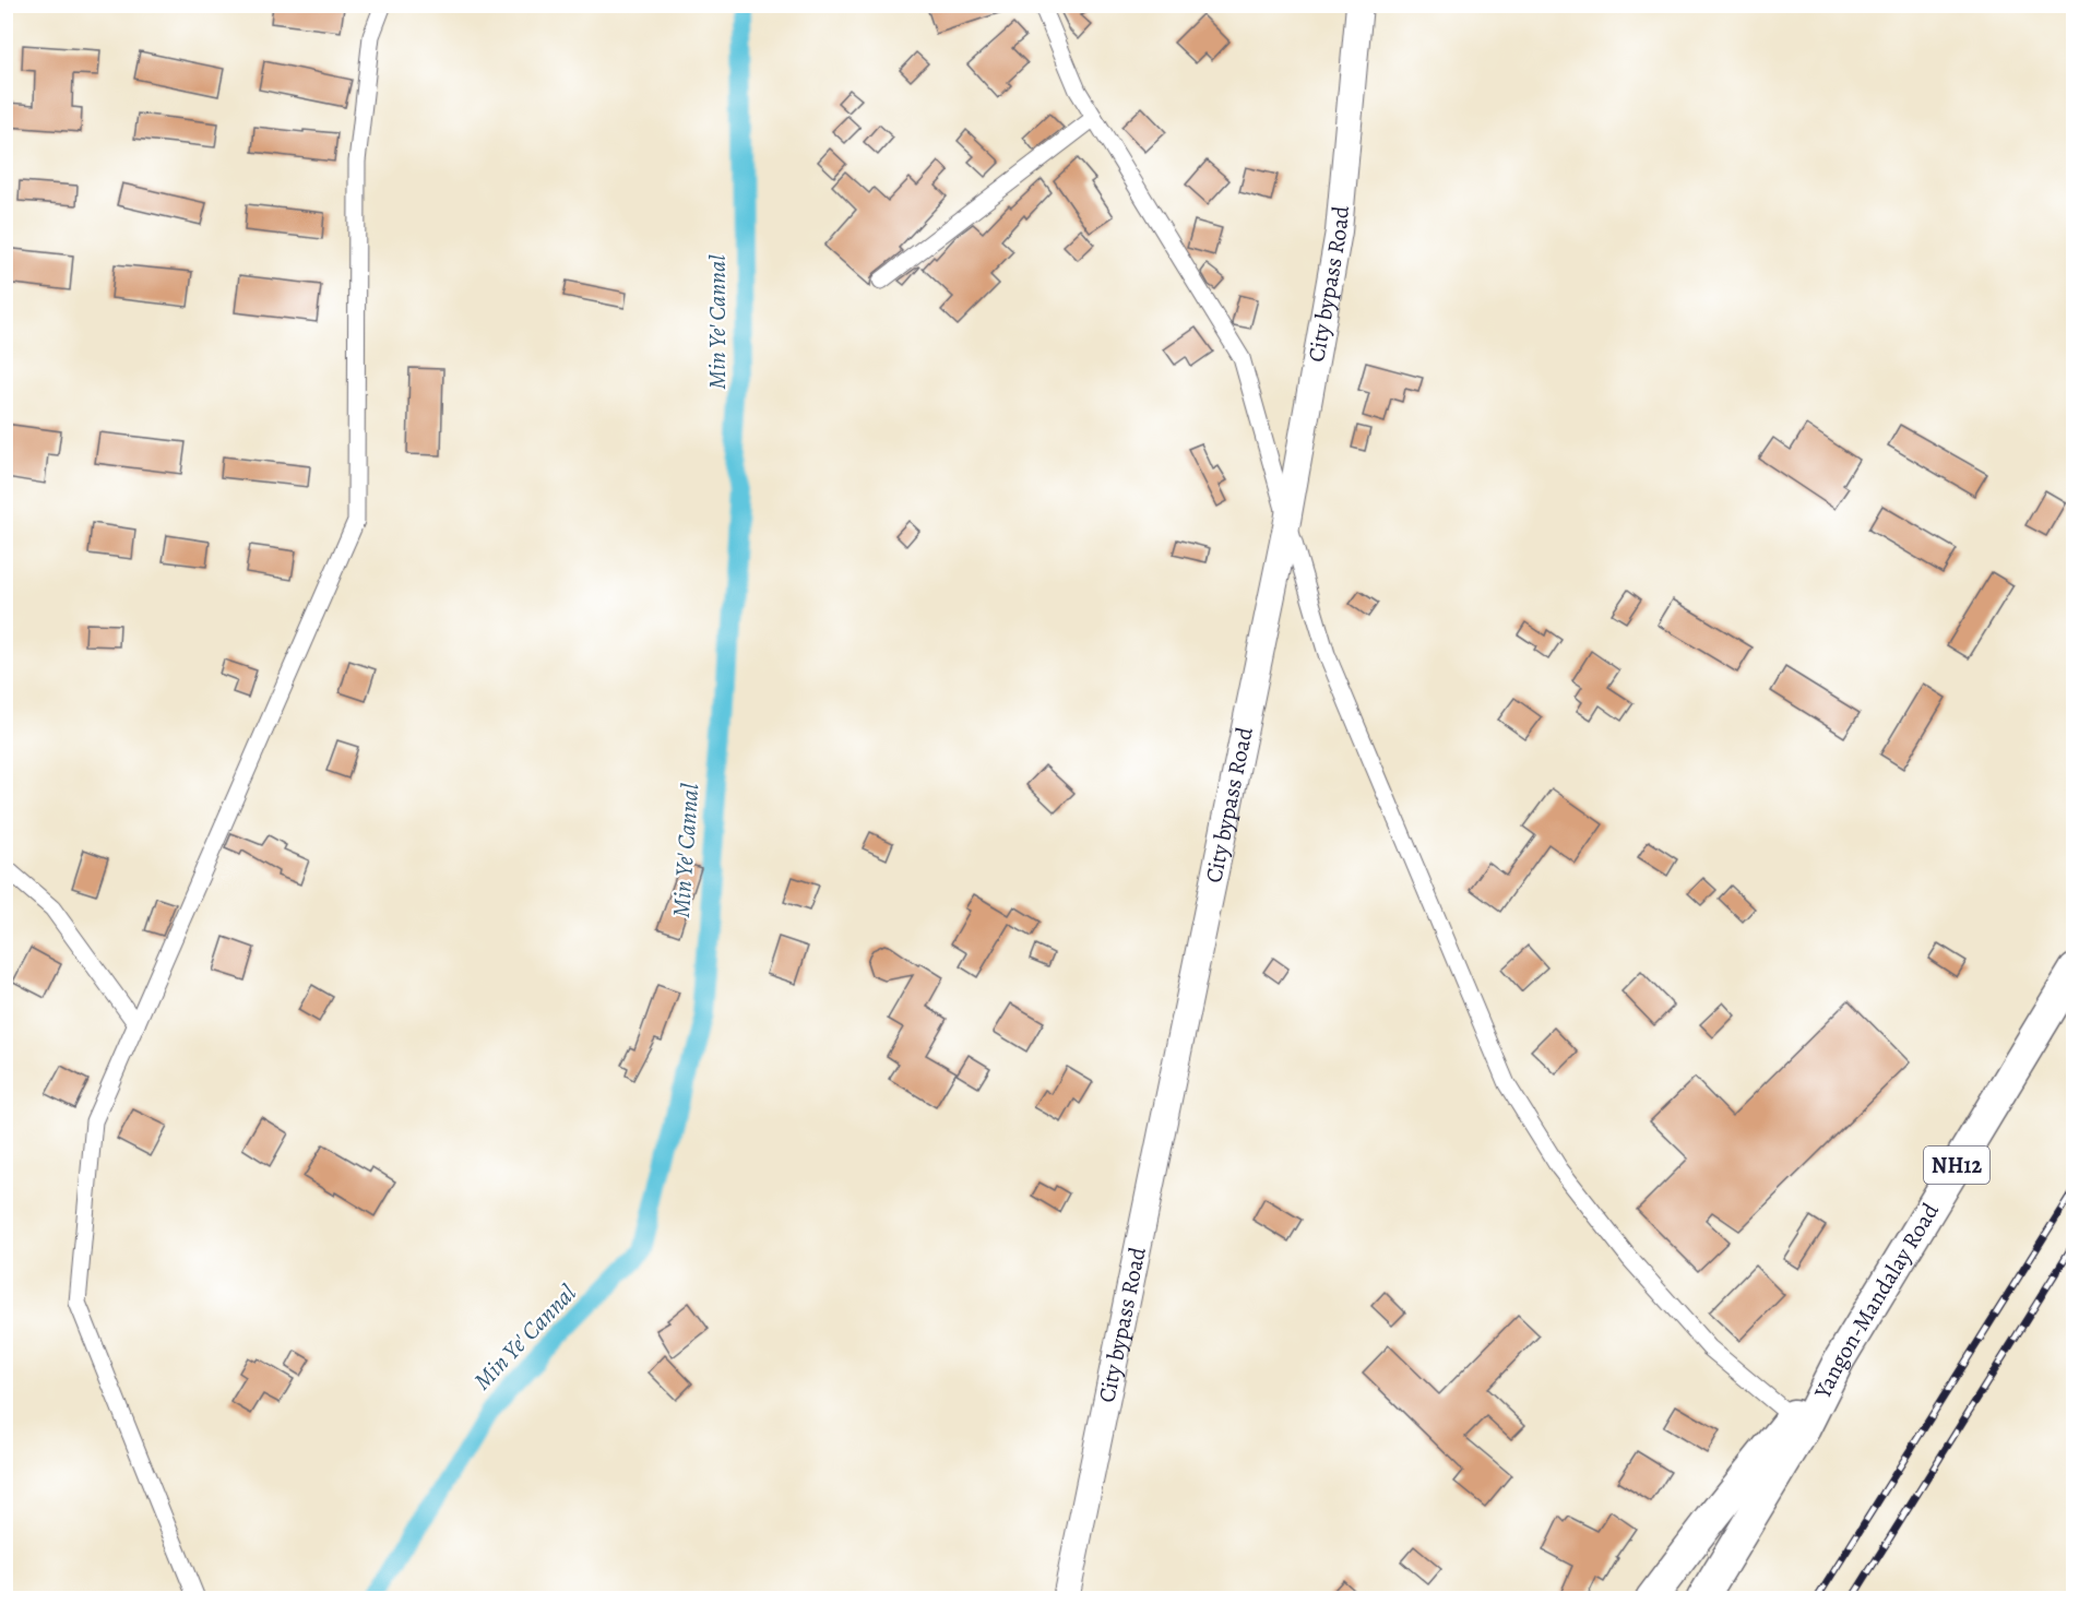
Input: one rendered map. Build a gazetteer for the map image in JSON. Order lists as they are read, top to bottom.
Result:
{
  "streets": {
    "highway": ["NH12", "Yangon-Mandalay Road"],
    "main road": ["City bypass Road"]
  },
  "crossings": [
    ["NH12", "Yangon-Mandalay Road"]
  ],
  "water": ["Min Ye' Cannal"]
}
